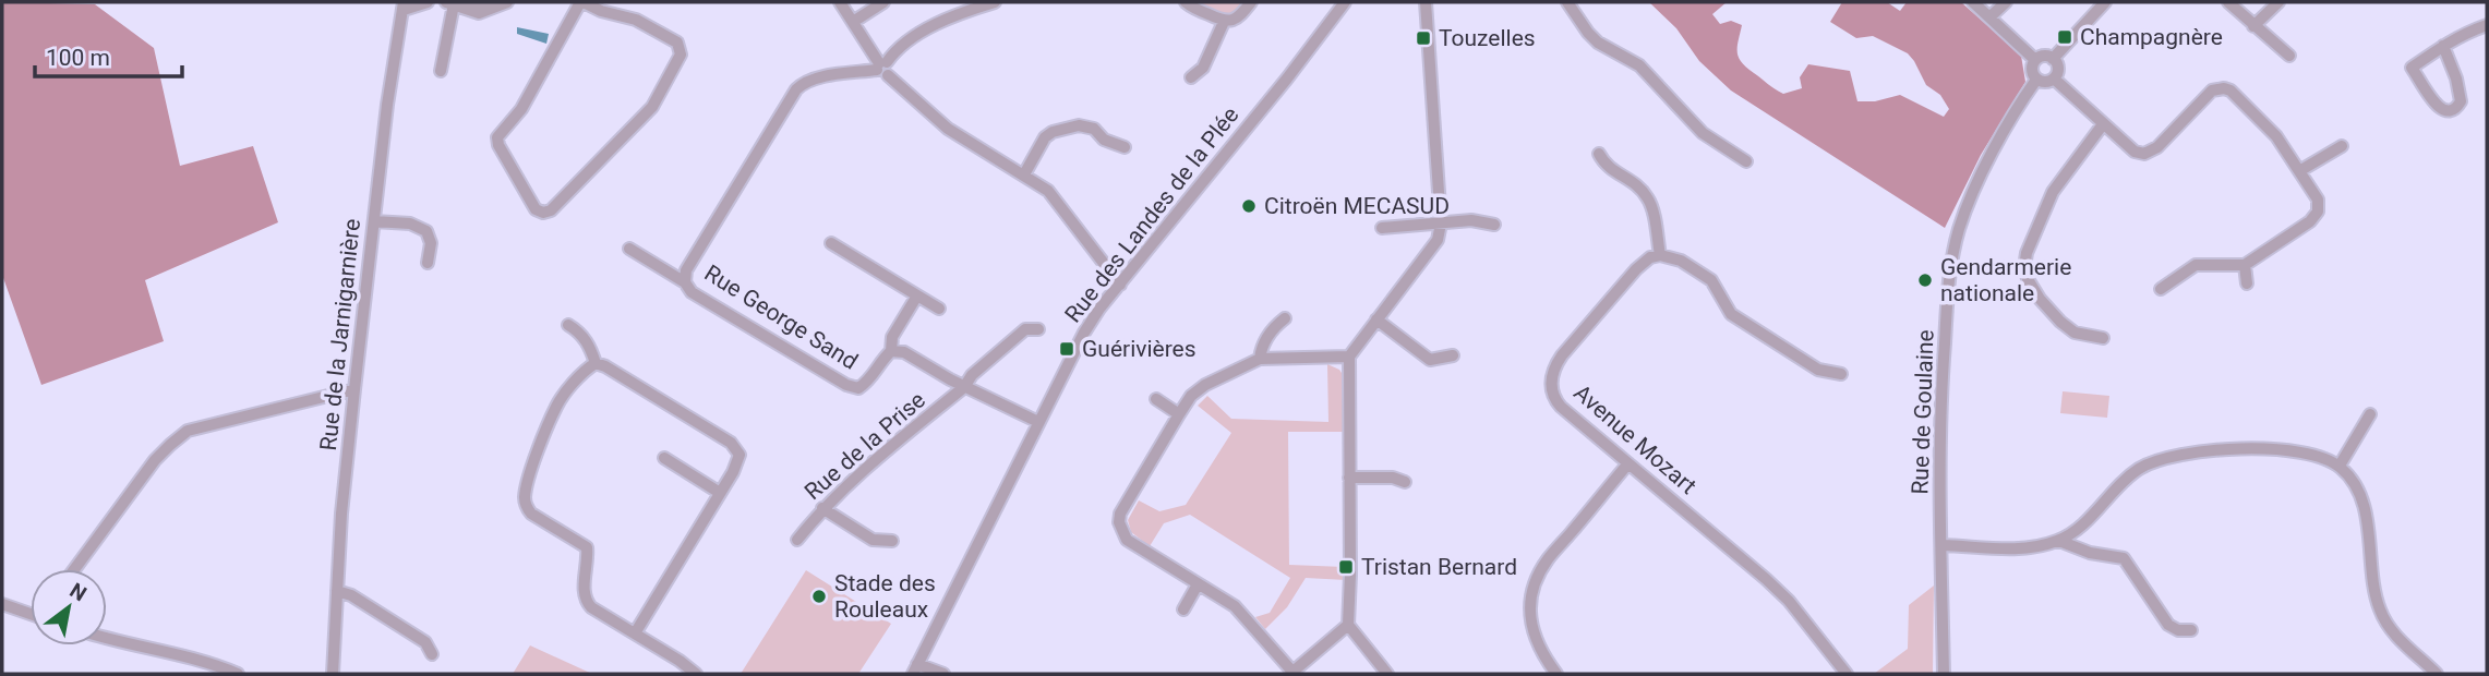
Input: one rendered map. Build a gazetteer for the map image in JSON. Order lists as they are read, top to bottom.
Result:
{
  "streets": {
    "street": [
      "Rue des Landes de la Plée",
      "Rue George Sand",
      "Rue de la Jarnigarnière",
      "Rue de Goulaine",
      "Avenue Mozart",
      "Rue de la Prise"
    ]
  },
  "crossings": [
    ["Rue George Sand", "Rue de la Prise"]
  ],
  "places": {
    "transit": [
      "Champagnère",
      "Touzelles",
      "Guérivières",
      "Tristan Bernard"
    ],
    "other": ["Citroën MECASUD", "Gendarmerie nationale", "Stade des Rouleaux"]
  },
  "scale_bar": "100 m",
  "north": "top right"
}
